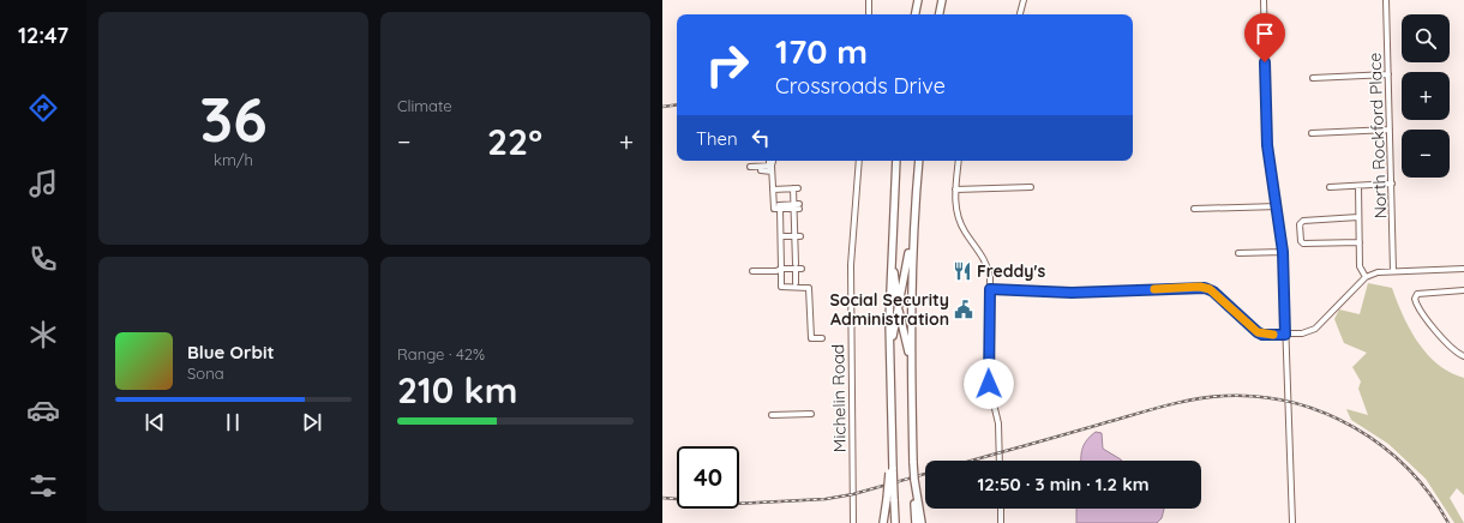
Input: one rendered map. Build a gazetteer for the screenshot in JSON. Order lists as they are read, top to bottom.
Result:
{
  "streets": {
    "street": ["North Rockford Place", "Michelin Road"]
  },
  "places": {
    "restaurant": ["Freddy's"],
    "public building": ["Social Security Administration"]
  },
  "page": {
    "tabs": "12:47",
    "tile": [
      ["36", "km/h"],
      "Climate",
      ["Range · 42%", "210 km"]
    ],
    "map_buttons": ["+", "−"],
    "turn": ["170 m", "Crossroads Drive"],
    "then": "Then",
    "heat": ["−", "22°", "+"],
    "song": ["Blue Orbit", "Sona"],
    "limit": "40",
    "trip": "12:50 · 3 min · 1.2 km"
  }
}
